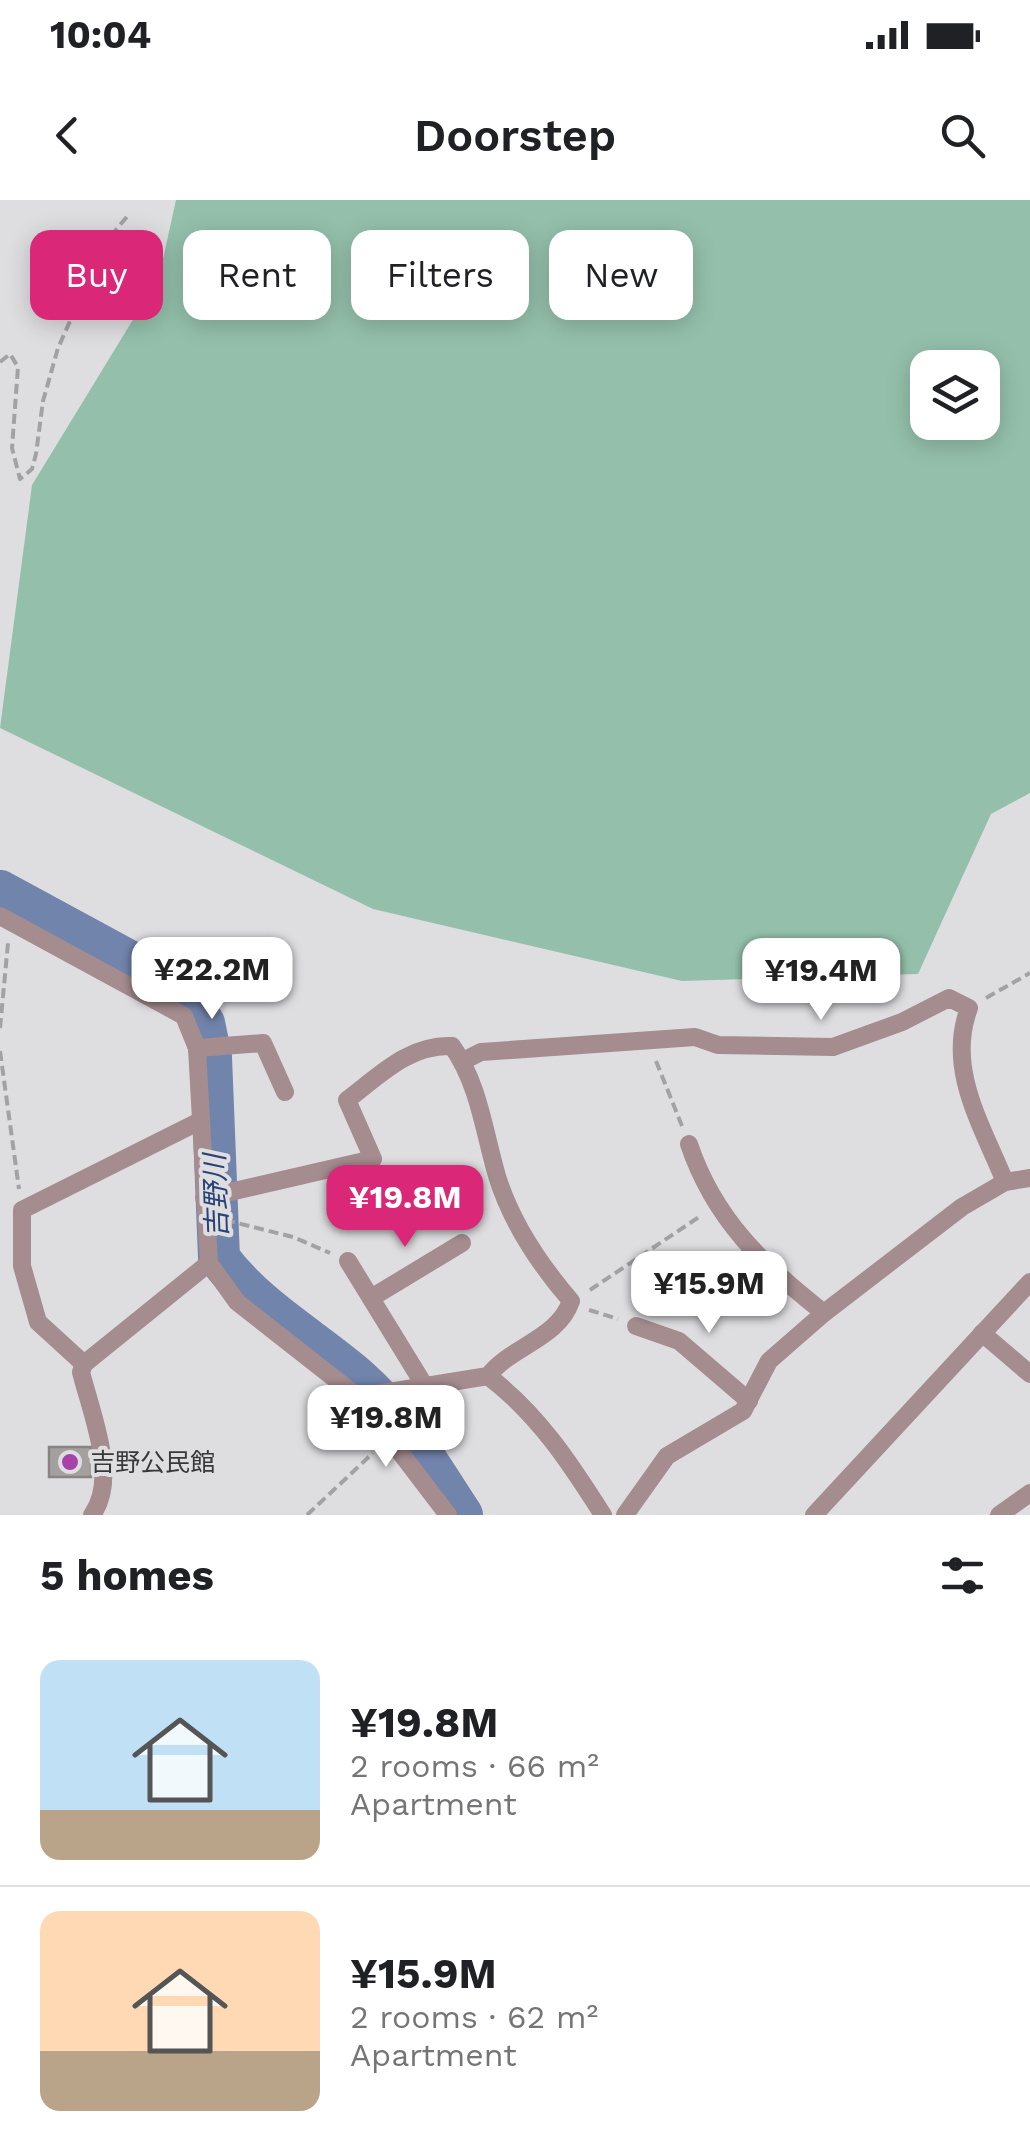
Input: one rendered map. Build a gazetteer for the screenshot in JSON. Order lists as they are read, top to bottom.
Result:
{
  "water": ["吉野川"],
  "places": ["吉野公民館"],
  "page": {
    "status": "10:04",
    "header": "Doorstep",
    "chip": [
      "Buy",
      "Rent",
      "Filters",
      "New"
    ],
    "price": [
      "¥22.2M",
      "¥19.4M",
      "¥19.8M",
      "¥15.9M",
      "¥19.8M"
    ],
    "heading": "5 homes",
    "list": [
      {
        "name": "¥19.8M",
        "note": "2 rooms · 66 m² · Apartment"
      },
      {
        "name": "¥15.9M",
        "note": "2 rooms · 62 m² · Apartment"
      }
    ]
  }
}
